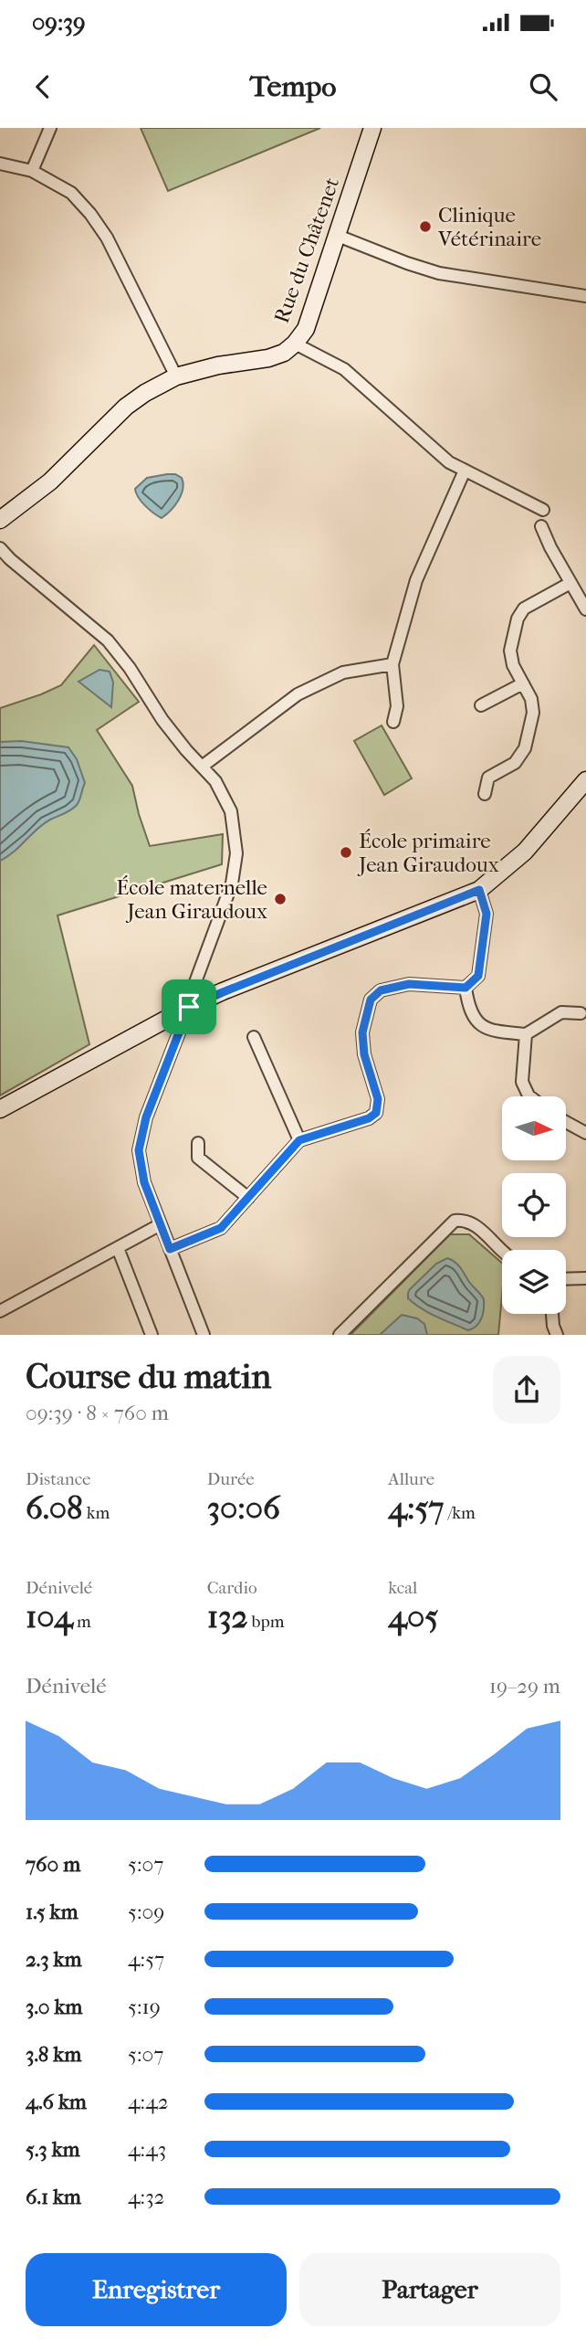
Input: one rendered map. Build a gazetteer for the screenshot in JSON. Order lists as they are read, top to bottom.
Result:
{
  "streets": {
    "street": ["Rue du Châtenet"]
  },
  "places": ["Clinique Vétérinaire", "École primaire Jean Giraudoux", "École maternelle Jean Giraudoux"],
  "north": "right",
  "page": {
    "status": "09:39",
    "header": "Tempo",
    "heading": ["Course du matin", "09:39 · 8 × 760 m"],
    "stats": [
      ["Distance", "6.08 km"],
      ["Durée", "30:06"],
      ["Allure", "4:57 /km"],
      ["Dénivelé", "104 m"],
      ["Cardio", "132 bpm"],
      ["kcal", "405"]
    ],
    "chart": ["Dénivelé", "19–29 m"],
    "list": [
      {
        "name": "760 m",
        "note": "5:07"
      },
      {
        "name": "1.5 km",
        "note": "5:09"
      },
      {
        "name": "2.3 km",
        "note": "4:57"
      },
      {
        "name": "3.0 km",
        "note": "5:19"
      },
      {
        "name": "3.8 km",
        "note": "5:07"
      },
      {
        "name": "4.6 km",
        "note": "4:42"
      },
      {
        "name": "5.3 km",
        "note": "4:43"
      },
      {
        "name": "6.1 km",
        "note": "4:32"
      }
    ],
    "buttons": ["Enregistrer", "Partager"]
  }
}
